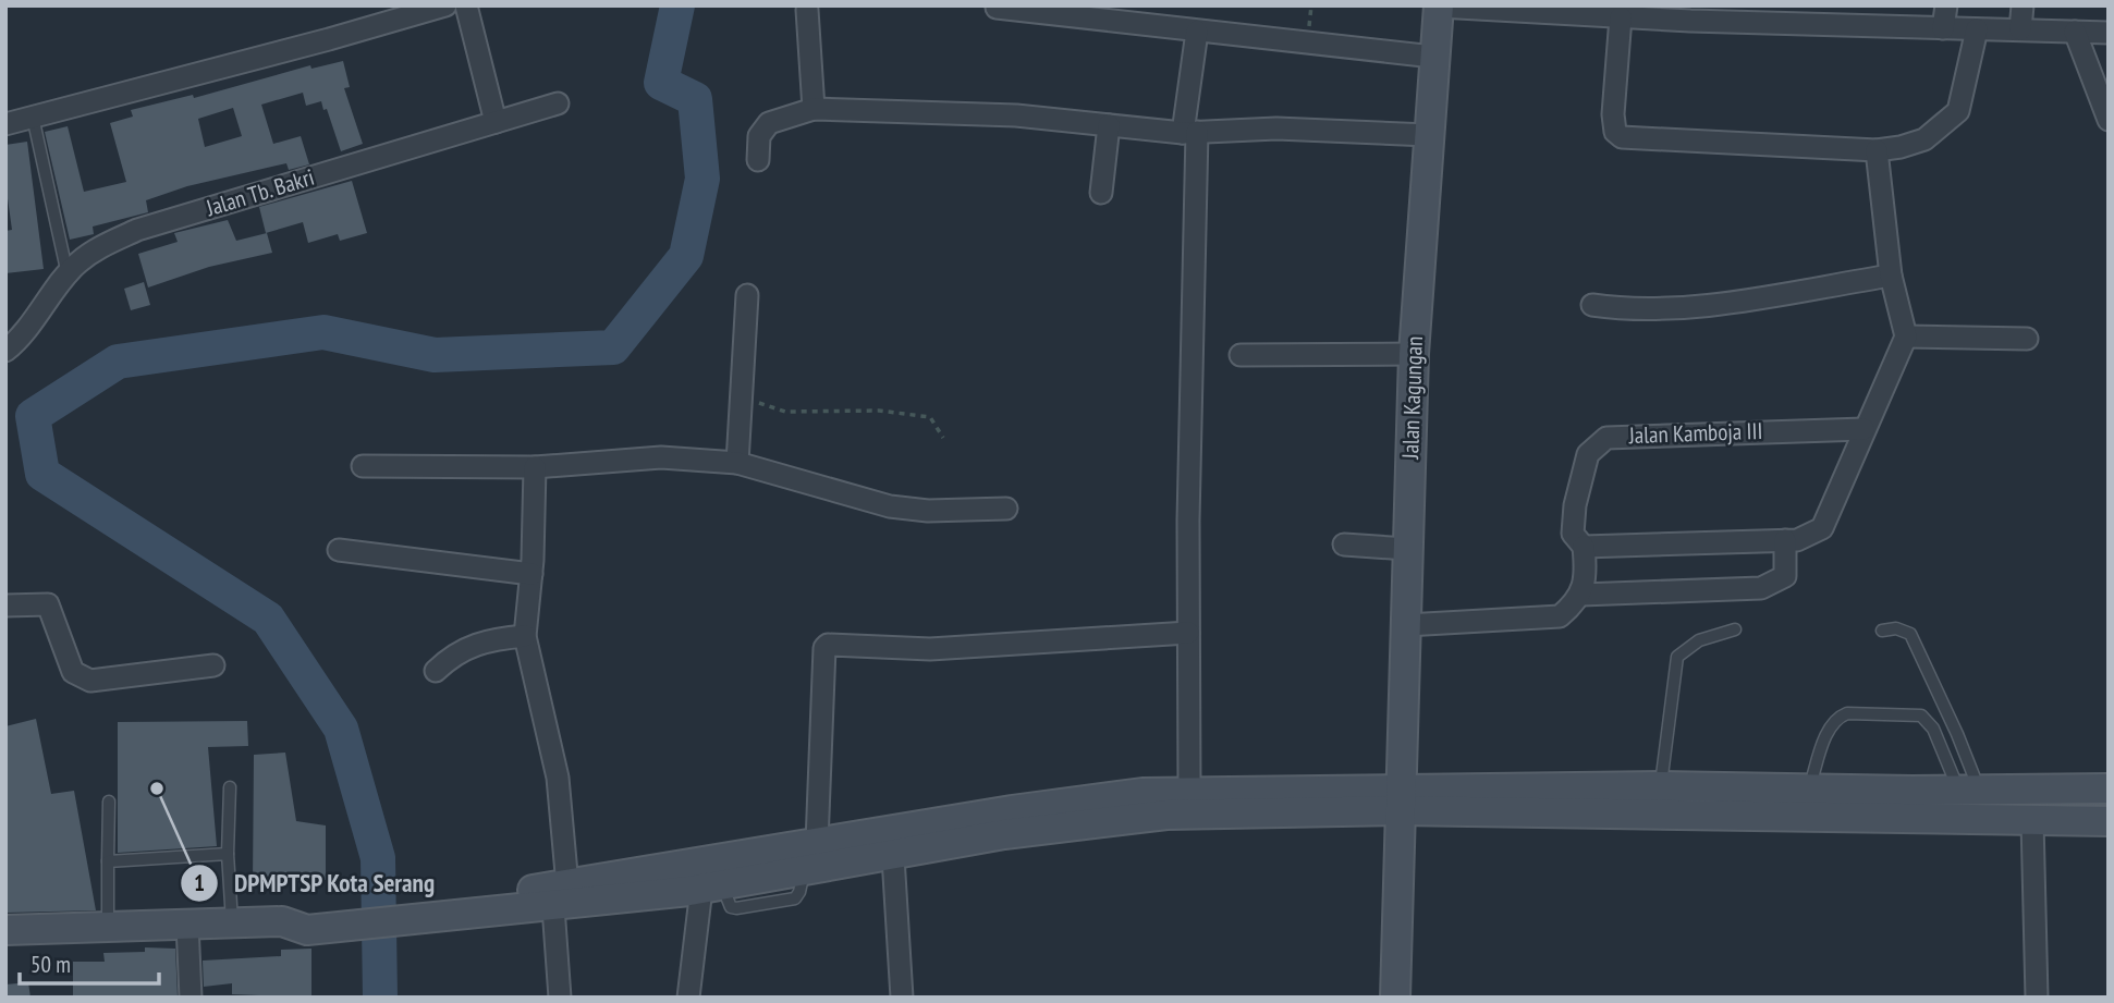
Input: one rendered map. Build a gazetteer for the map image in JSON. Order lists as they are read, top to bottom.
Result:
{
  "streets": {
    "main road": ["Jalan Kagungan"],
    "street": ["Jalan Tb. Bakri", "Jalan Kamboja III"]
  },
  "places": ["DPMPTSP Kota Serang"],
  "scale_bar": "50 m"
}
